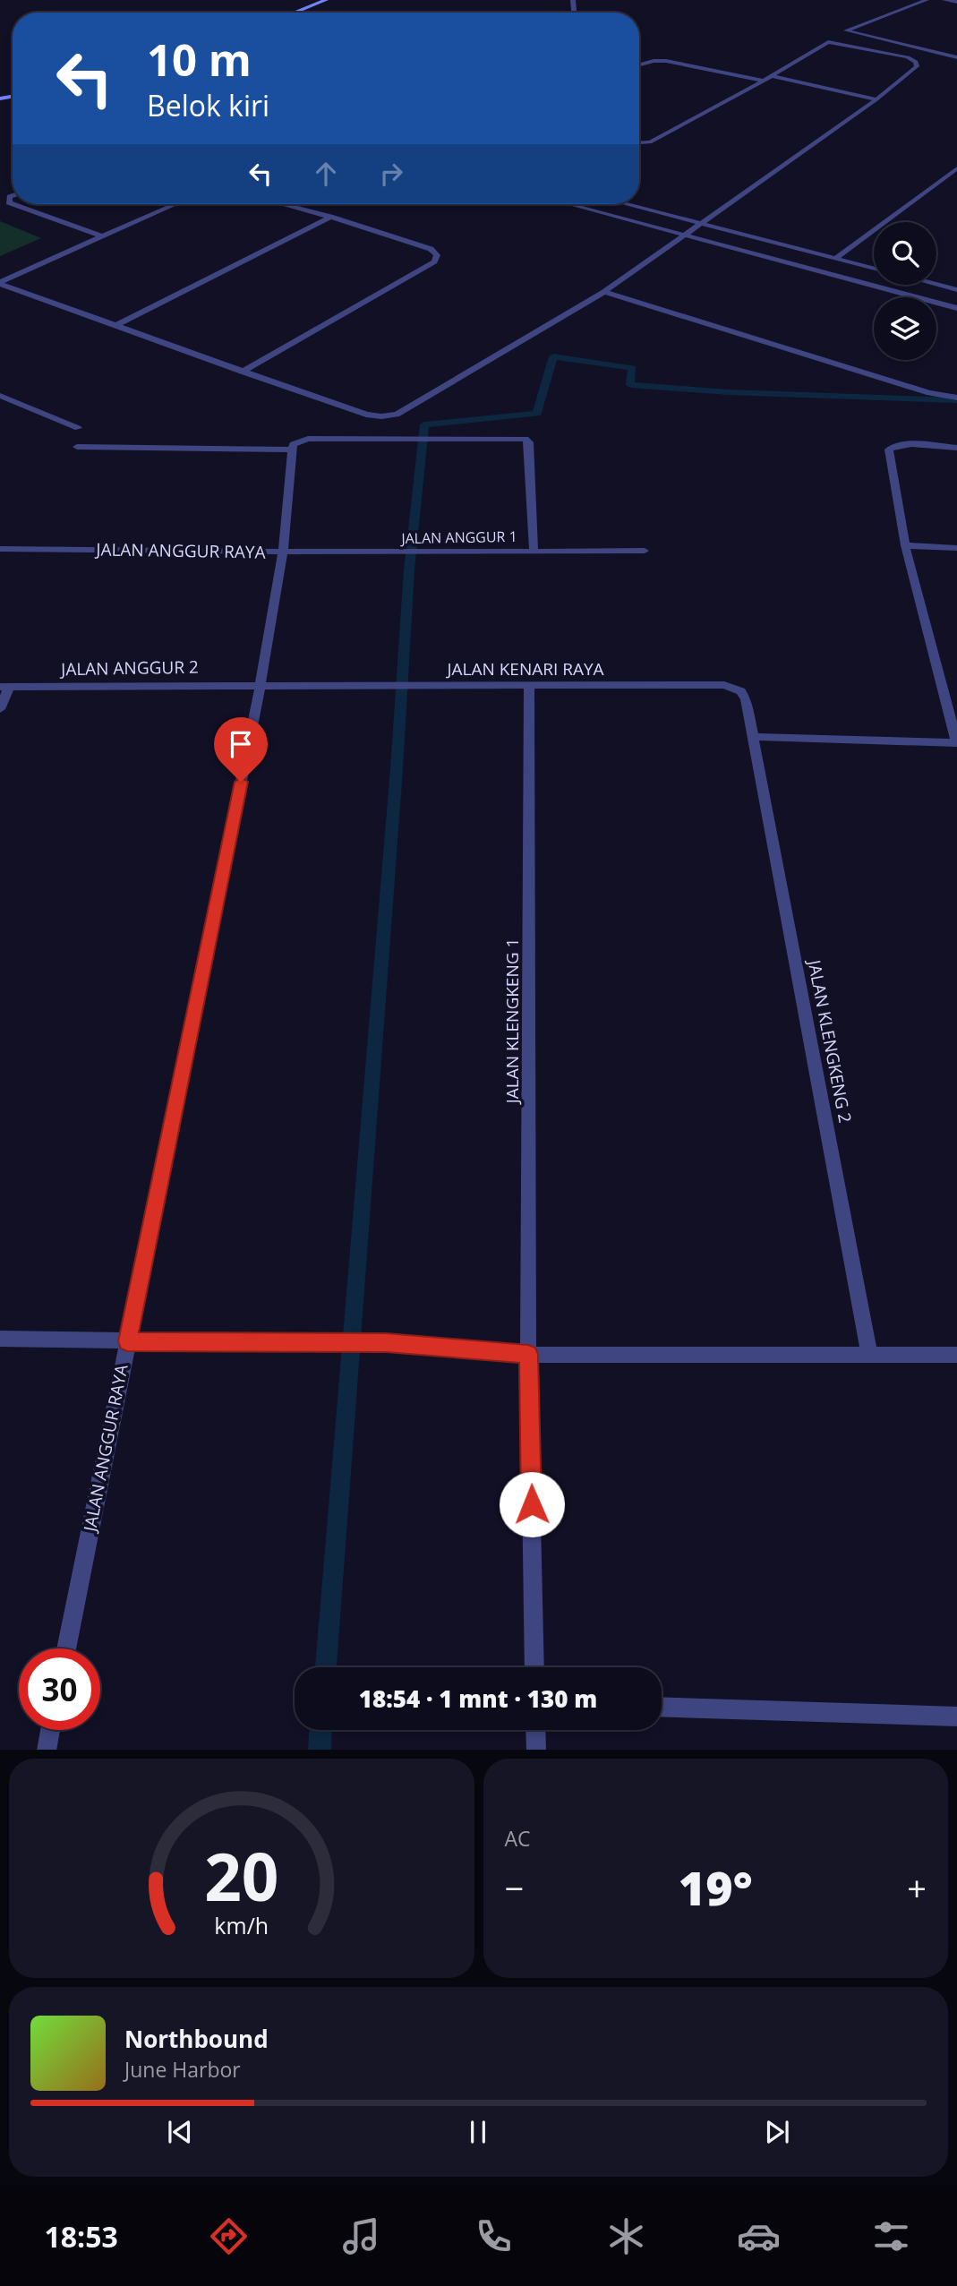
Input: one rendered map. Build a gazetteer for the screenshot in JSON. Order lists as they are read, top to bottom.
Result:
{
  "streets": {
    "street": [
      "JALAN ANGGUR 1",
      "JALAN ANGGUR RAYA",
      "JALAN ANGGUR 2",
      "JALAN KENARI RAYA",
      "JALAN KLENGKENG 1",
      "JALAN KLENGKENG 2"
    ]
  },
  "crossings": [
    ["JALAN ANGGUR 1", "JALAN ANGGUR RAYA"],
    ["JALAN ANGGUR RAYA", "JALAN ANGGUR 2"],
    ["JALAN ANGGUR RAYA", "JALAN KENARI RAYA"],
    ["JALAN ANGGUR 2", "JALAN KENARI RAYA"],
    ["JALAN KENARI RAYA", "JALAN KLENGKENG 1"],
    ["JALAN KENARI RAYA", "JALAN KLENGKENG 2"]
  ],
  "page": {
    "turn": ["10 m", "Belok kiri"],
    "limit": "30",
    "trip": "18:54 · 1 mnt · 130 m",
    "tile": "AC",
    "heat": ["−", "19°", "+"],
    "song": ["Northbound", "June Harbor"],
    "tabs": "18:53",
    "gauge": ["20", "km/h"]
  }
}
